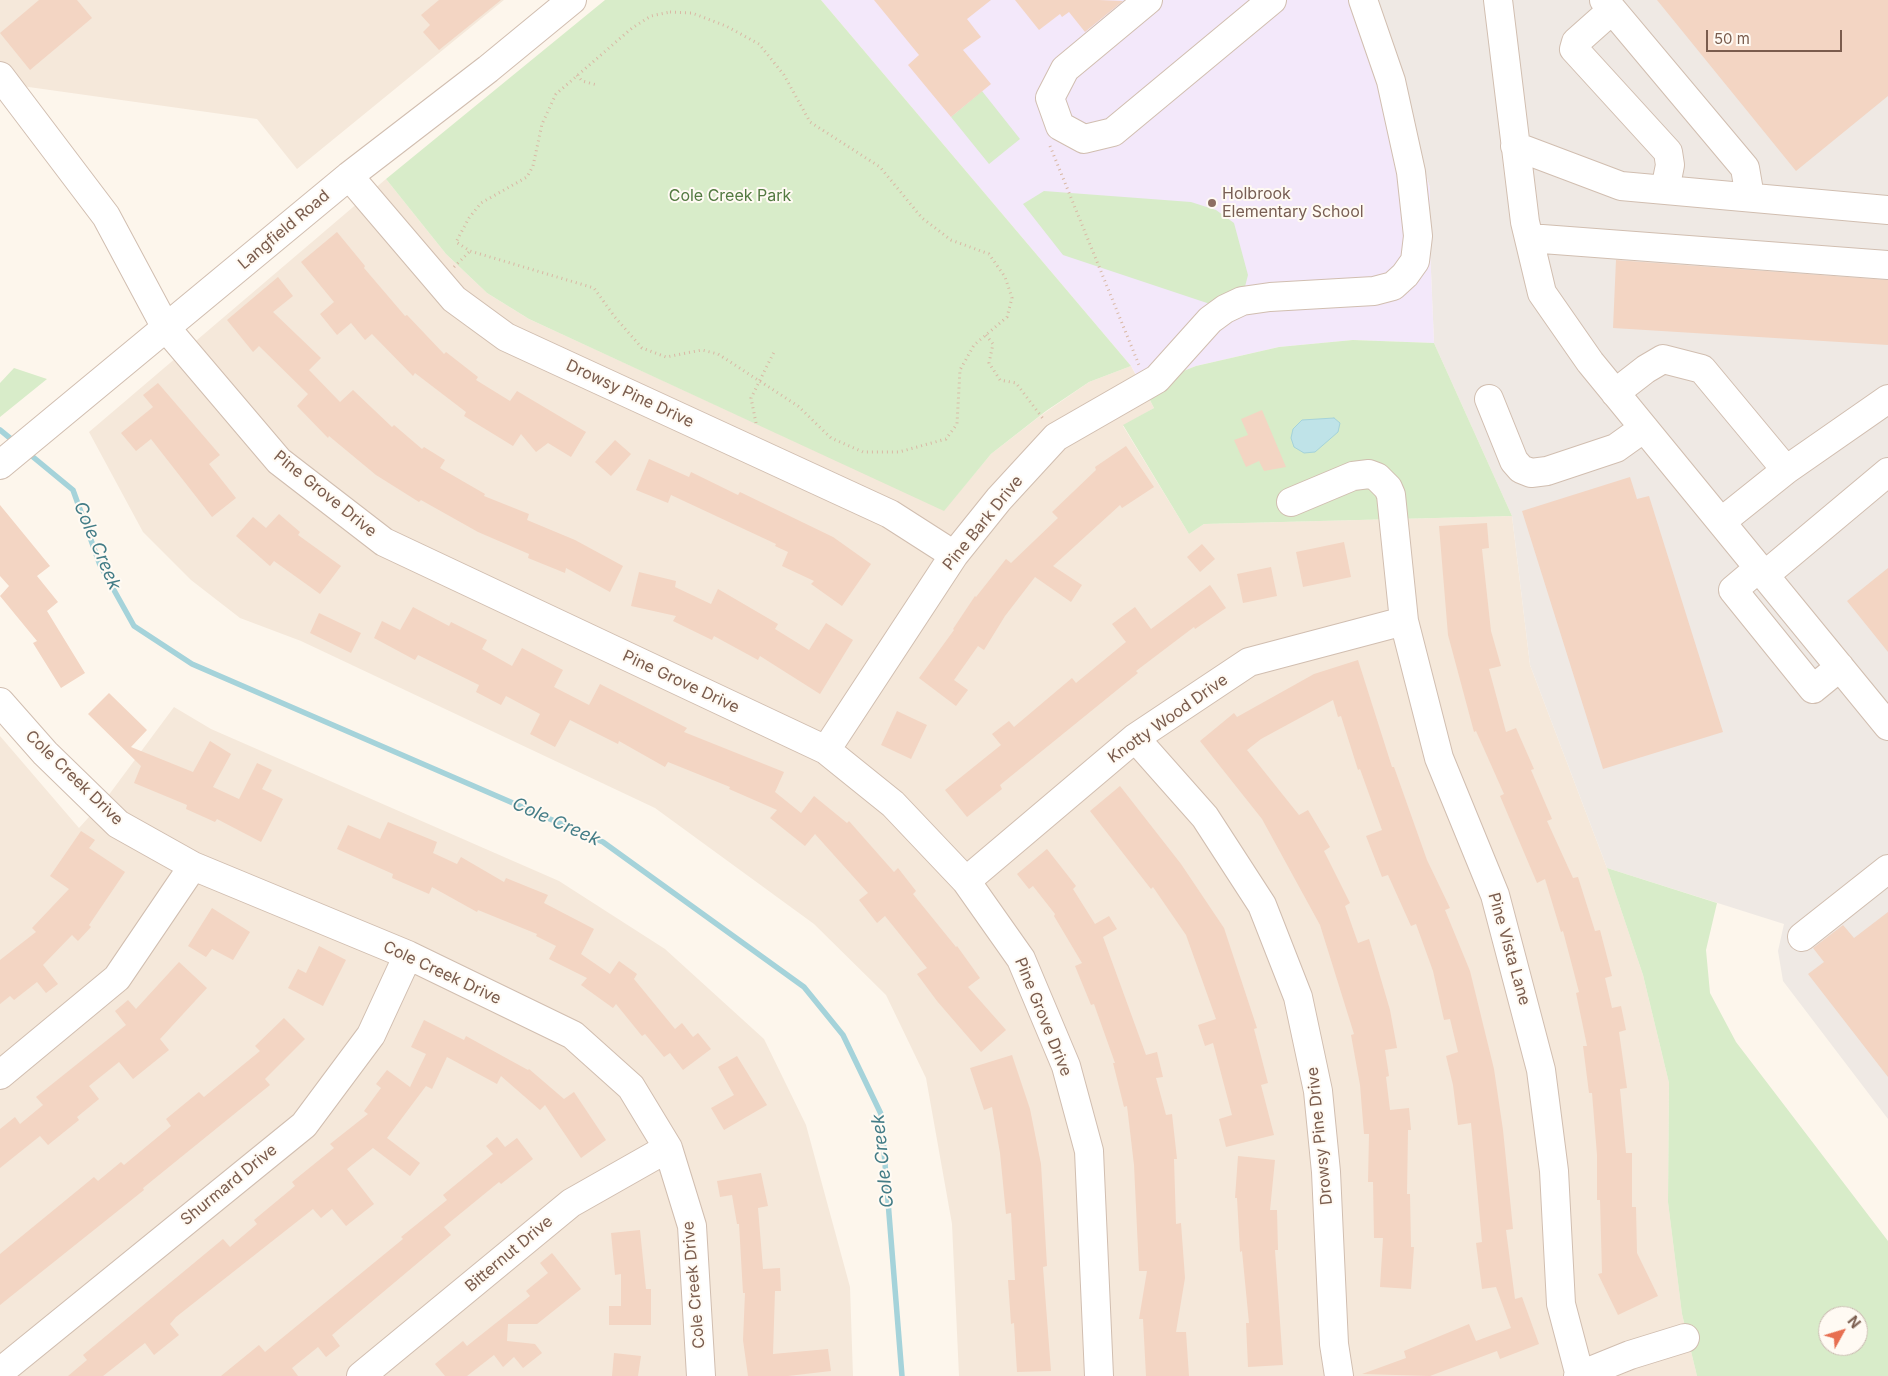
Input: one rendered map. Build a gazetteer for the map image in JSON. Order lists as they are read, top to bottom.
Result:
{
  "streets": {
    "street": [
      "Langfield Road",
      "Drowsy Pine Drive",
      "Pine Grove Drive",
      "Pine Bark Drive",
      "Knotty Wood Drive",
      "Cole Creek Drive",
      "Pine Vista Lane",
      "Shurmard Drive",
      "Bitternut Drive"
    ]
  },
  "crossings": [
    ["Langfield Road", "Drowsy Pine Drive"],
    ["Langfield Road", "Pine Grove Drive"],
    ["Drowsy Pine Drive", "Pine Bark Drive"],
    ["Drowsy Pine Drive", "Knotty Wood Drive"],
    ["Pine Grove Drive", "Pine Bark Drive"],
    ["Pine Grove Drive", "Knotty Wood Drive"],
    ["Knotty Wood Drive", "Pine Vista Lane"],
    ["Cole Creek Drive", "Shurmard Drive"],
    ["Cole Creek Drive", "Bitternut Drive"]
  ],
  "water": ["Cole Creek"],
  "parks": ["Cole Creek Park"],
  "places": ["Holbrook Elementary School"],
  "scale_bar": "50 m",
  "north": "top right"
}
